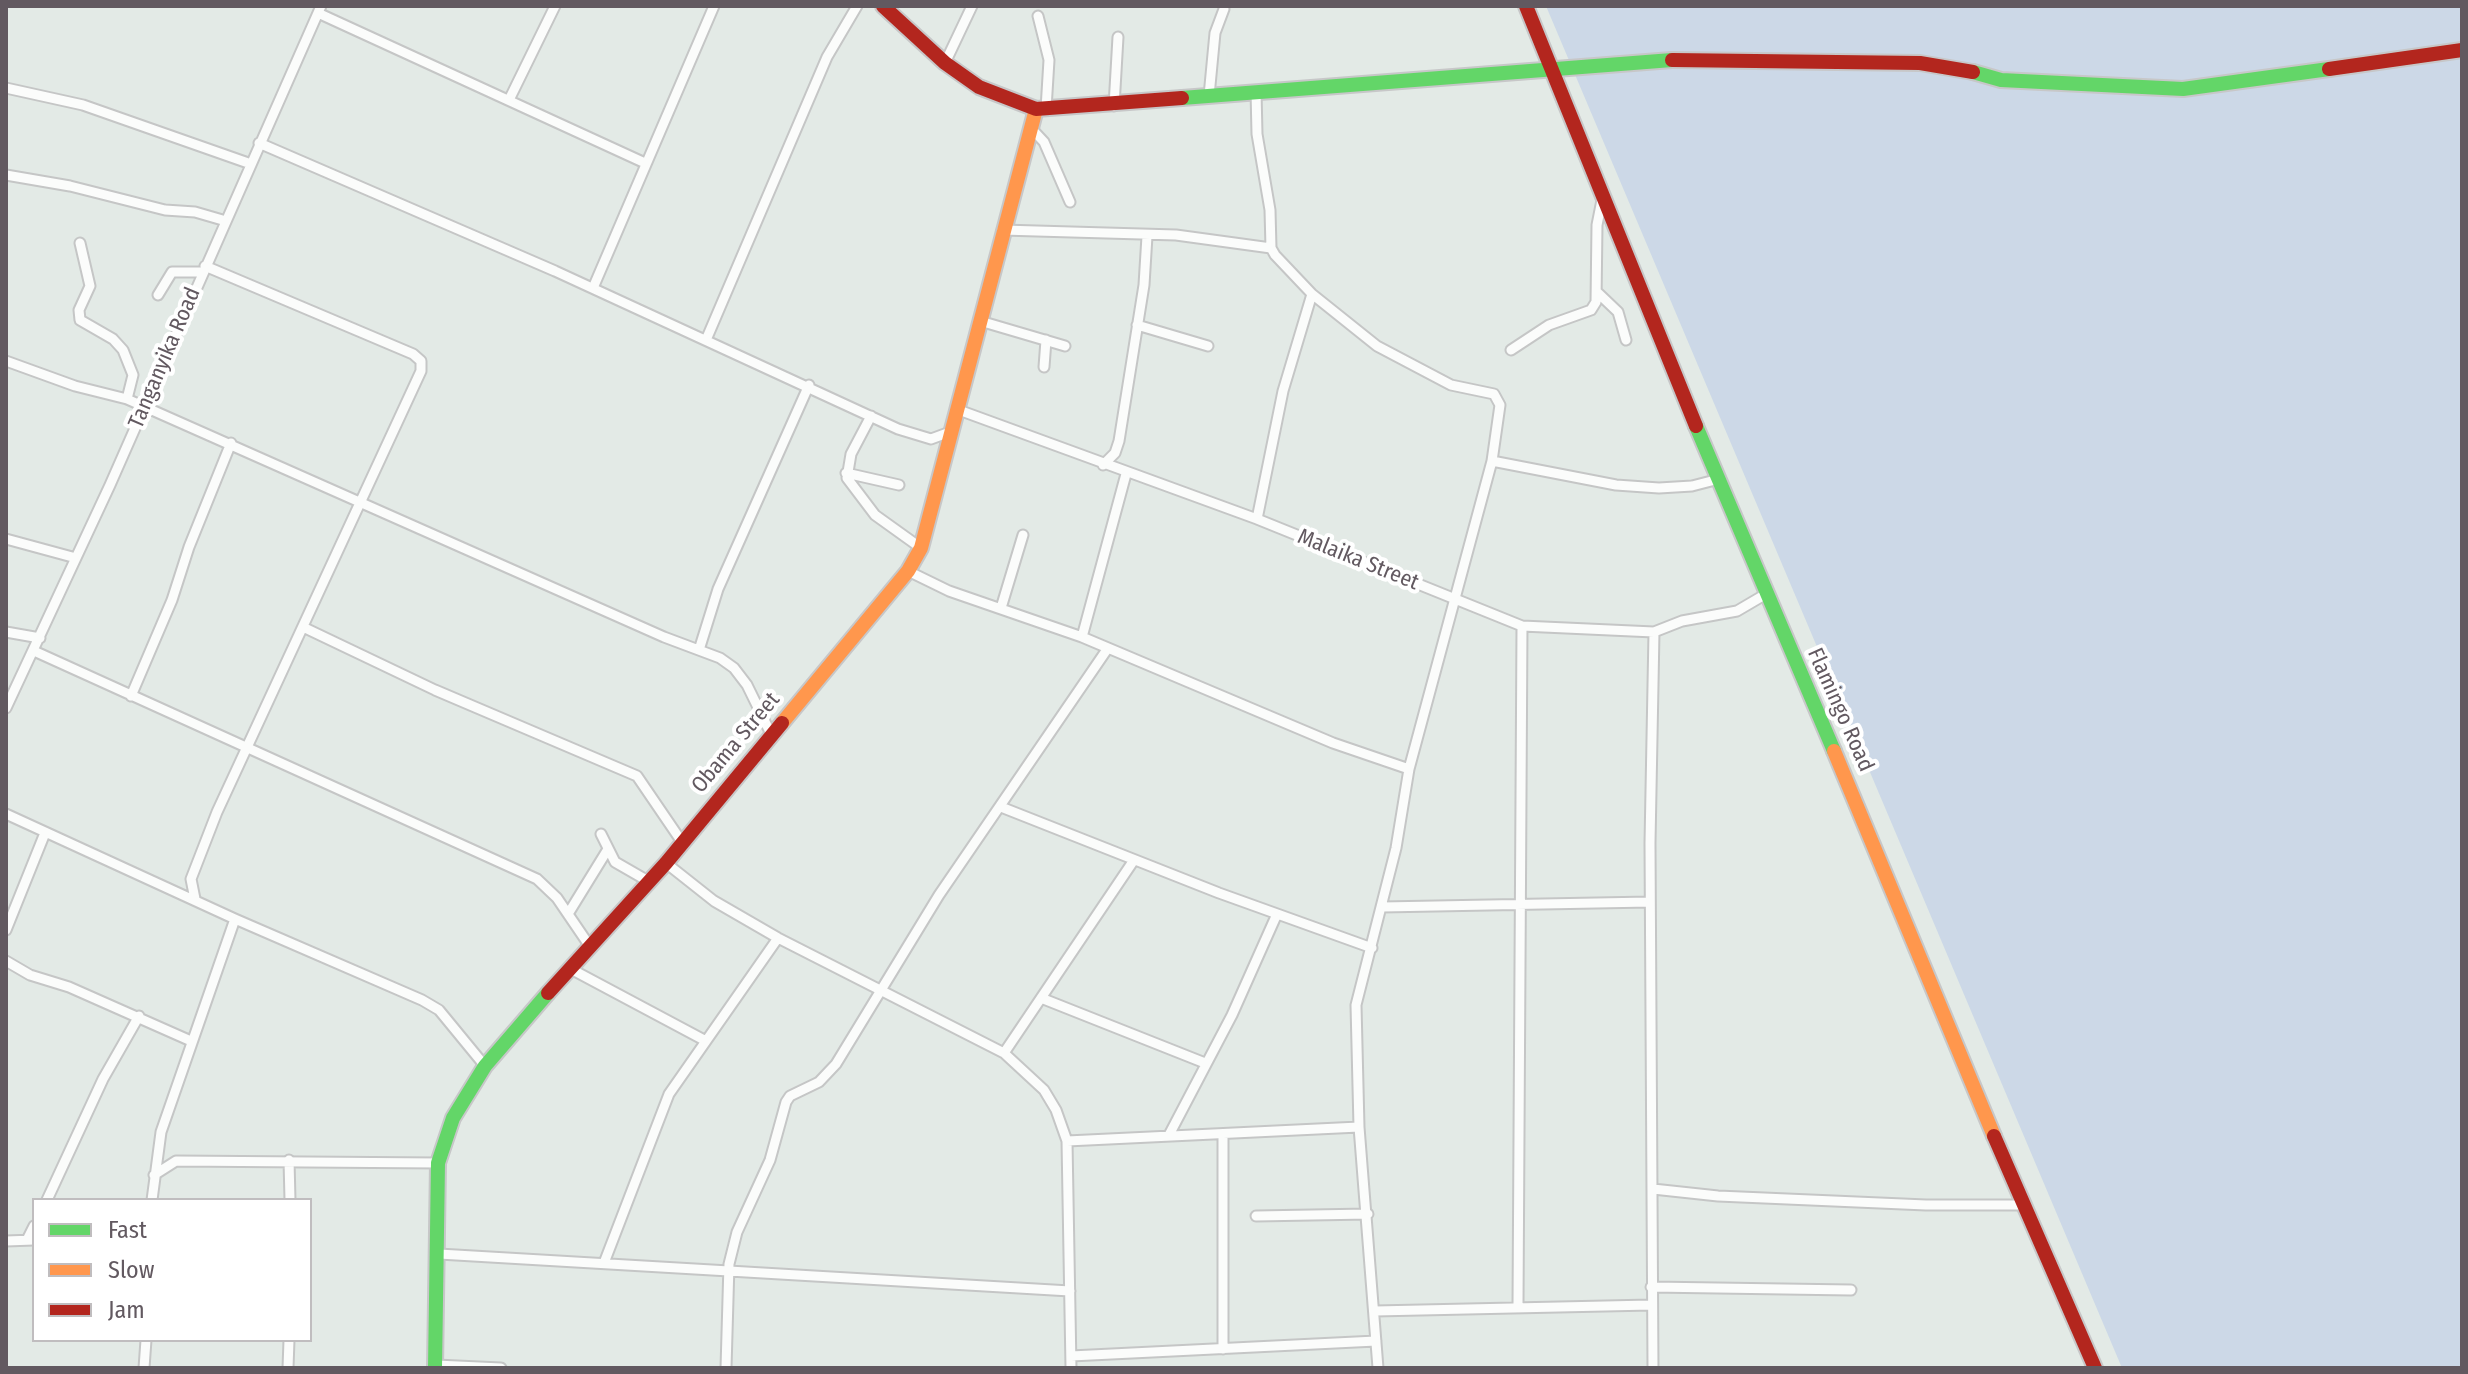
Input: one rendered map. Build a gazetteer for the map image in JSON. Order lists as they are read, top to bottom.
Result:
{
  "streets": {
    "street": [
      "Tanganyika Road",
      "Malaika Street",
      "Flamingo Road",
      "Obama Street"
    ]
  },
  "crossings": [
    ["Malaika Street", "Flamingo Road"],
    ["Malaika Street", "Obama Street"]
  ],
  "legend": ["Fast", "Slow", "Jam"]
}
